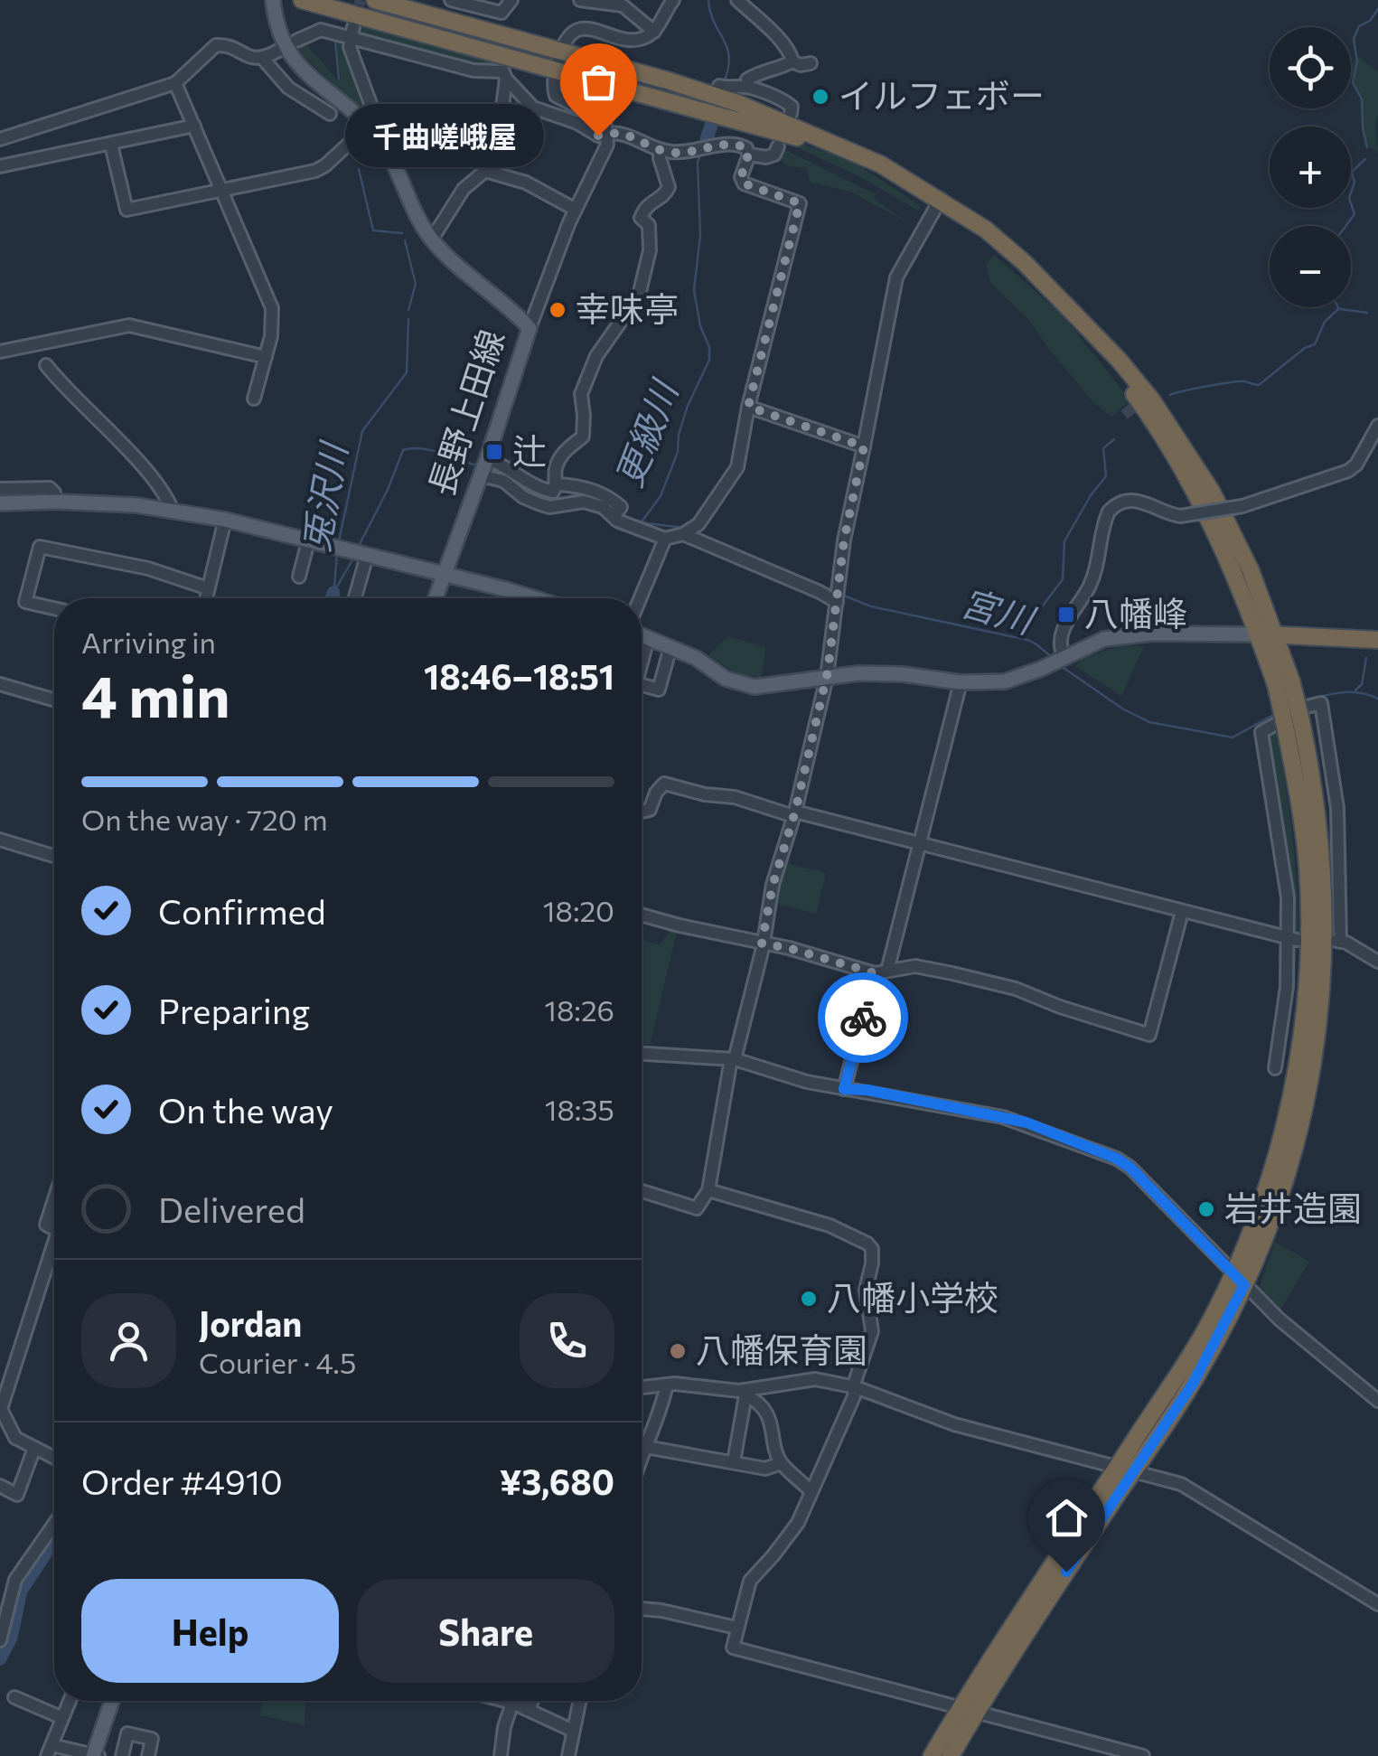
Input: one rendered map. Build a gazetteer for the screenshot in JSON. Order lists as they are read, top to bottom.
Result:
{
  "streets": {
    "main road": ["長野上田線"]
  },
  "water": ["更級川", "兎沢川", "宮川"],
  "places": {
    "other": [
      "イルフェボー",
      "千曲嵯峨屋",
      "幸味亭",
      "岩井造園",
      "八幡小学校",
      "八幡保育園"
    ],
    "transit": ["辻", "八幡峰"]
  },
  "page": {
    "map_buttons": ["+", "−"],
    "bubble": "千曲嵯峨屋",
    "heading": ["4 min", "Arriving in", "18:46–18:51"],
    "panel": [
      "Jordan",
      "Courier · 4.5",
      "Order #4910",
      "¥3,680"
    ],
    "bar": "On the way · 720 m",
    "list": [
      ["Confirmed", "18:20"],
      ["Preparing", "18:26"],
      ["On the way", "18:35"],
      "Delivered"
    ],
    "buttons": ["Help", "Share"]
  }
}
